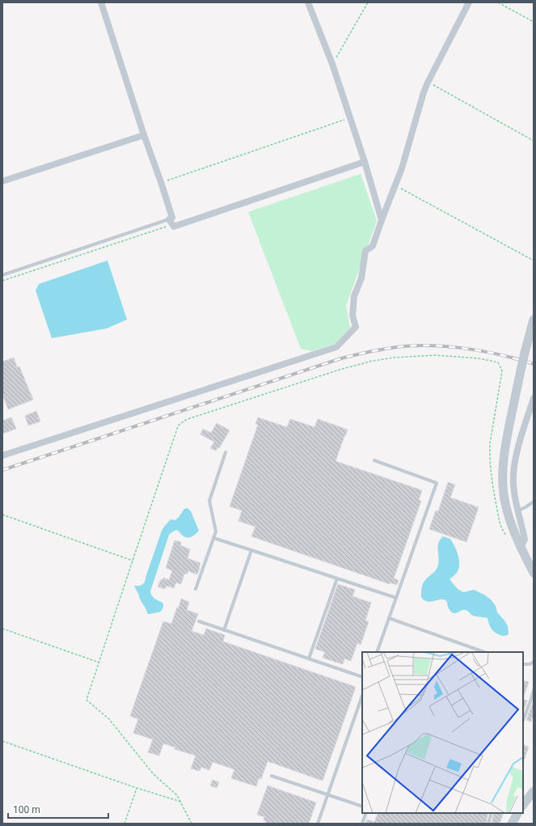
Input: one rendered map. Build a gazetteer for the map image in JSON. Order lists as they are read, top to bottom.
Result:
{
  "scale_bar": "100 m"
}
